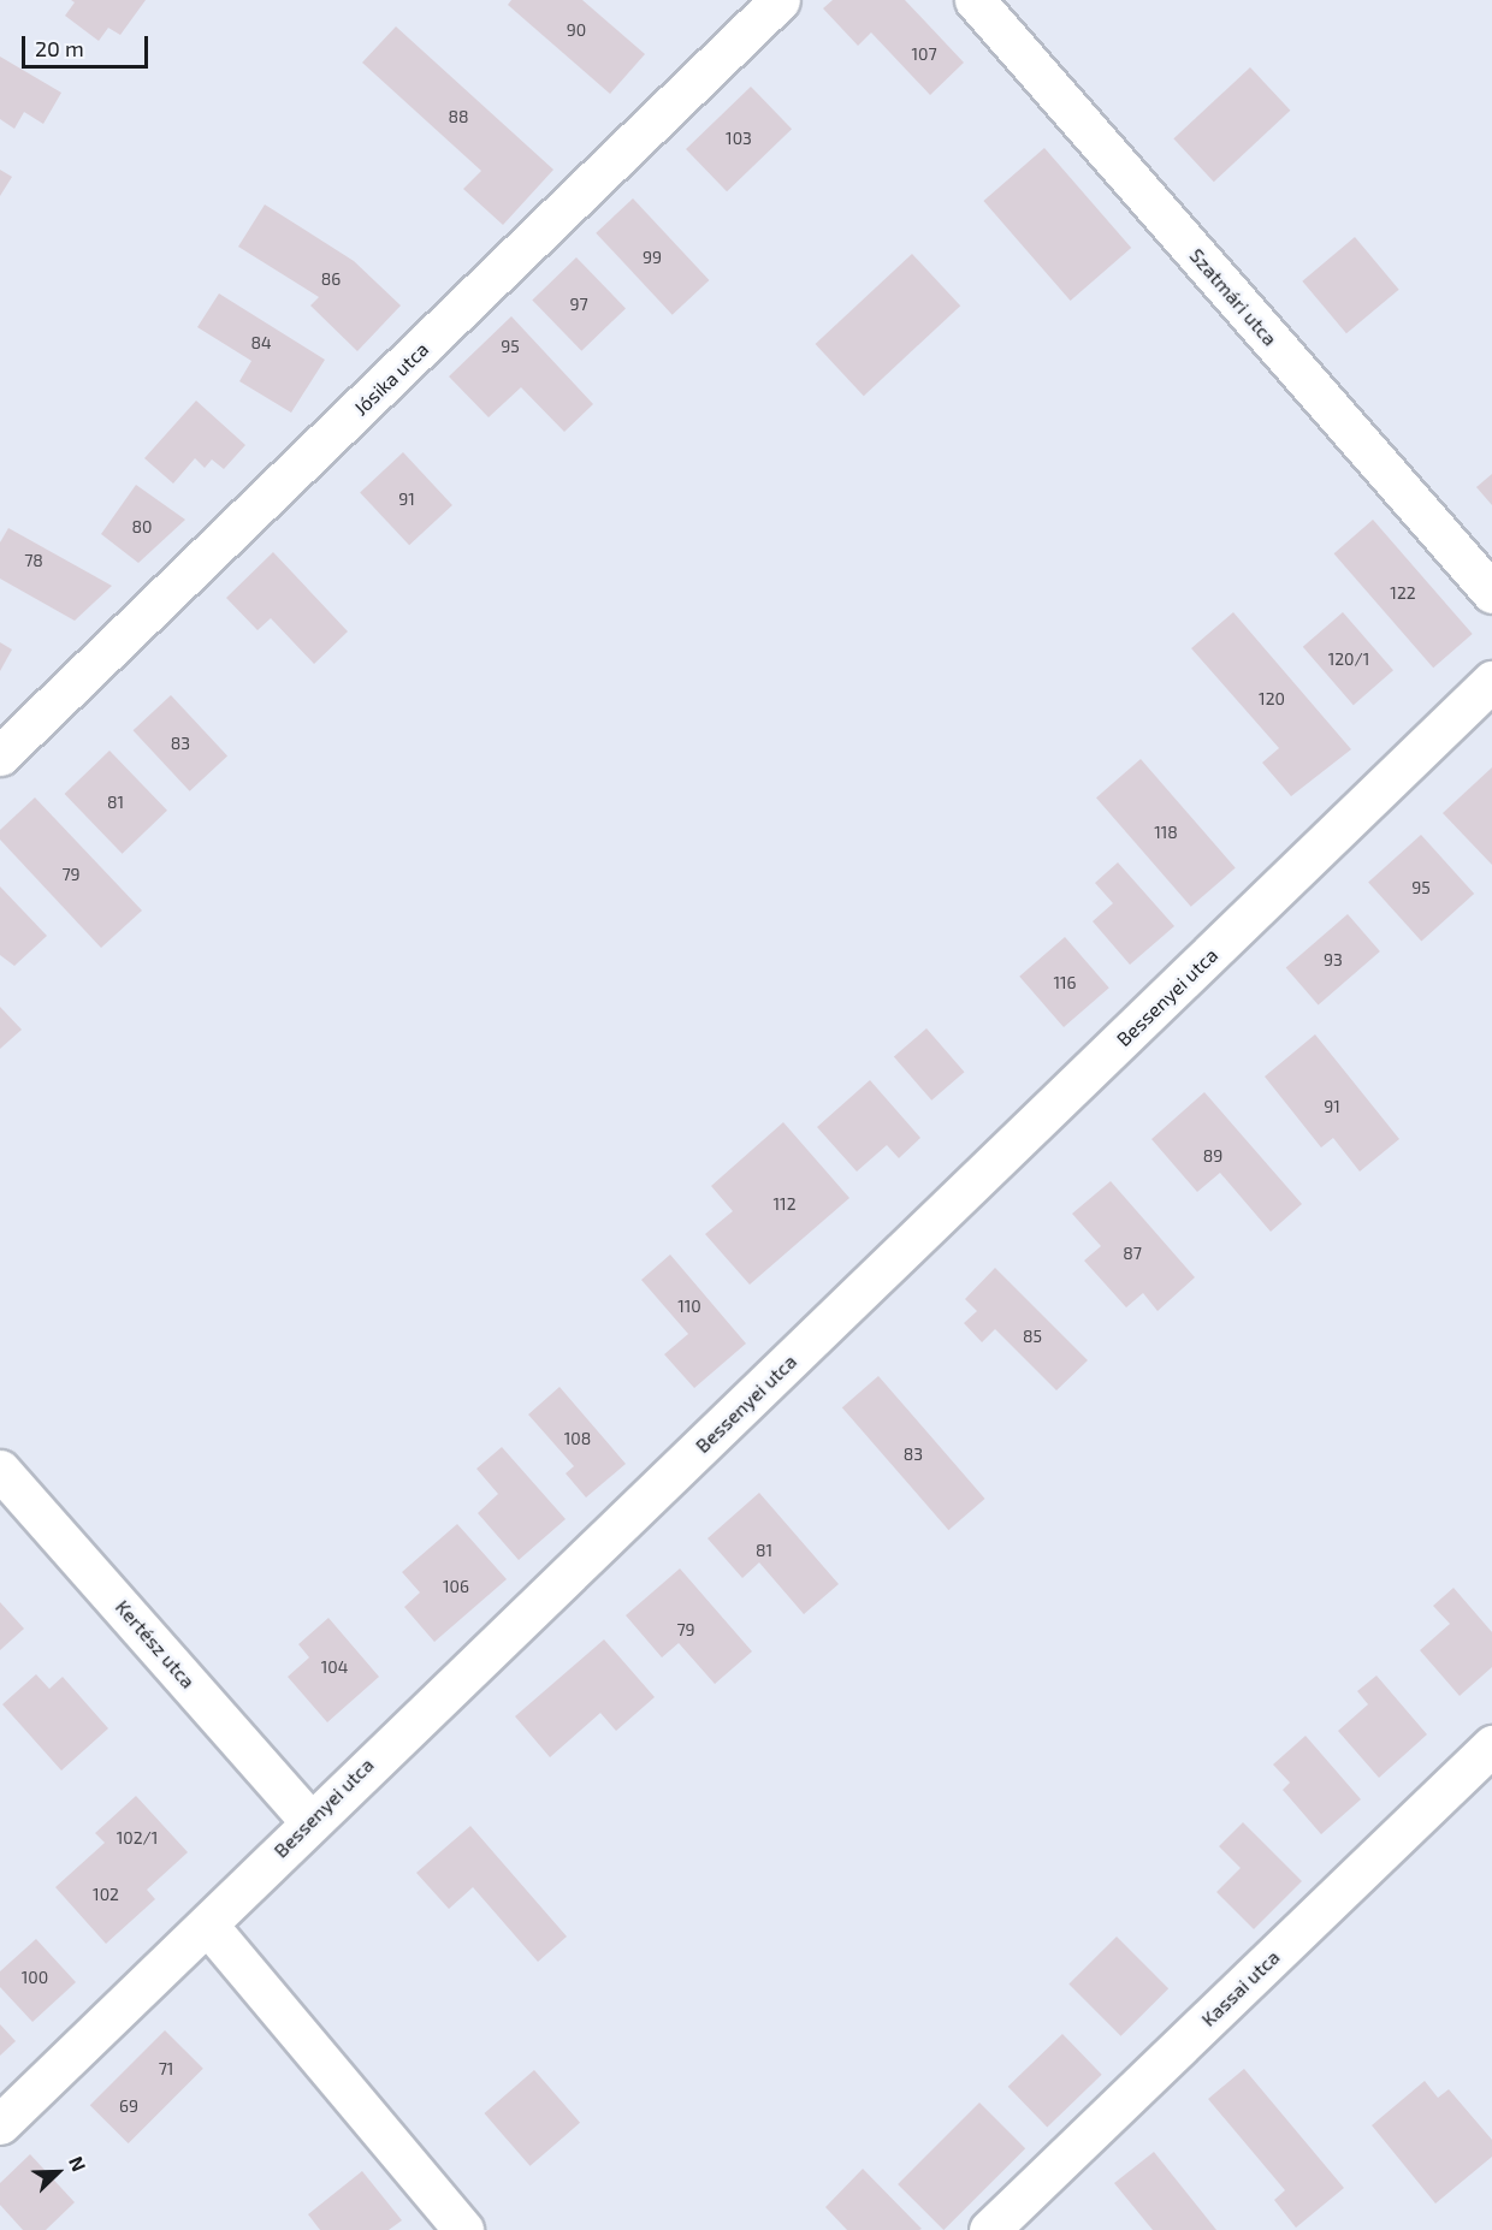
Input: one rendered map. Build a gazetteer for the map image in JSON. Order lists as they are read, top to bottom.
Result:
{
  "streets": {
    "street": [
      "Szatmári utca",
      "Jósika utca",
      "Bessenyei utca",
      "Kertész utca",
      "Kassai utca"
    ]
  },
  "crossings": [
    ["Bessenyei utca", "Kertész utca"]
  ],
  "house_numbers": [
    "90",
    "107",
    "88",
    "103",
    "99",
    "86",
    "97",
    "84",
    "95",
    "91",
    "80",
    "78",
    "122",
    "120/1",
    "120",
    "83",
    "81",
    "118",
    "79",
    "95",
    "93",
    "116",
    "91",
    "89",
    "112",
    "87",
    "110",
    "85",
    "108",
    "83",
    "81",
    "106",
    "79",
    "104",
    "102/1",
    "102",
    "100",
    "71",
    "69"
  ],
  "scale_bar": "20 m",
  "north": "top right"
}
